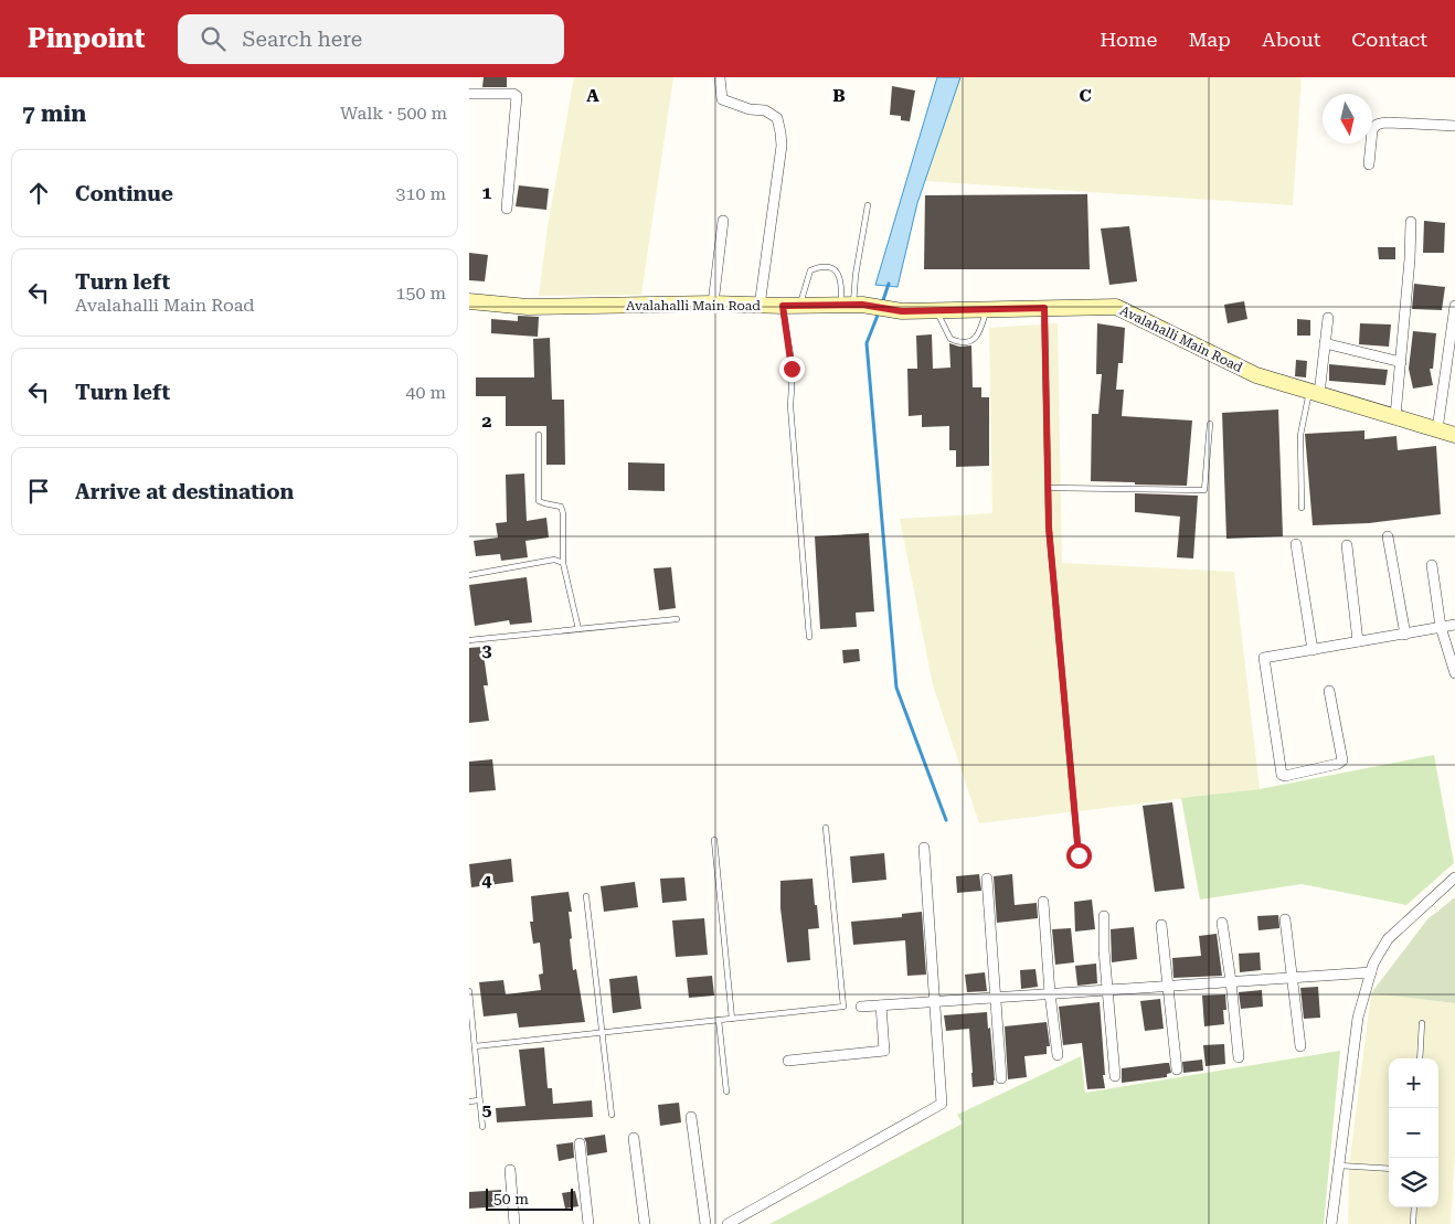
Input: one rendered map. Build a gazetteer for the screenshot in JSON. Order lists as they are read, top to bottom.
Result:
{
  "streets": {
    "main road": ["Avalahalli Main Road"]
  },
  "scale_bar": "50 m",
  "north": "bottom",
  "page": {
    "header": "Pinpoint",
    "search": "Search here",
    "nav": [
      "Home",
      "Map",
      "About",
      "Contact"
    ],
    "heading": ["7 min", "Walk · 500 m"],
    "list": [
      ["Continue", "310 m"],
      ["Turn left", "Avalahalli Main Road", "150 m"],
      ["Turn left", "40 m"],
      "Arrive at destination"
    ],
    "map_buttons": ["+", "−"],
    "scale": "50 m"
  },
  "grid": {
    "columns": ["A", "B", "C"],
    "rows": [
      "1",
      "2",
      "3",
      "4",
      "5"
    ]
  }
}
